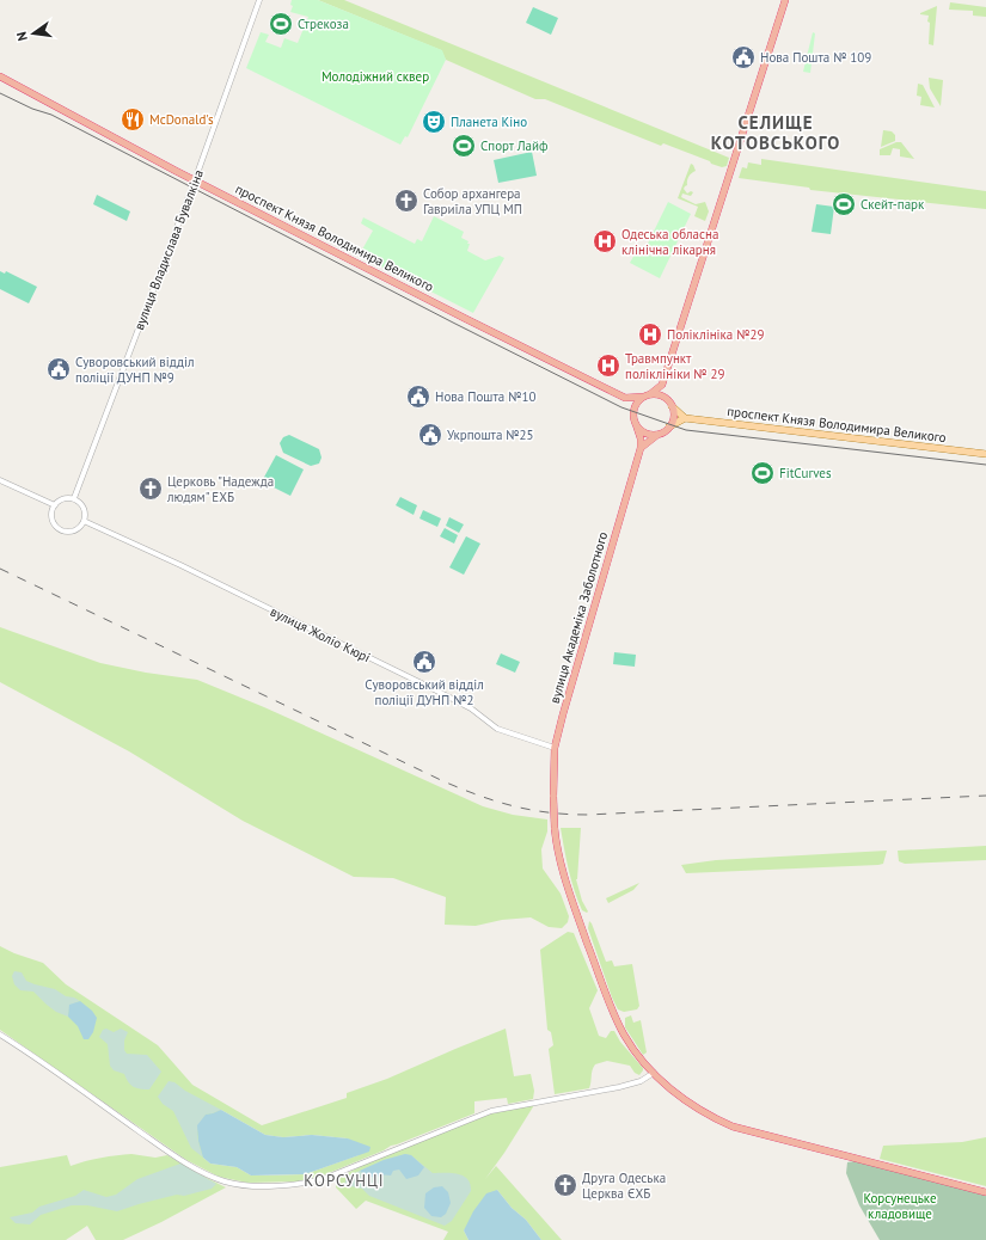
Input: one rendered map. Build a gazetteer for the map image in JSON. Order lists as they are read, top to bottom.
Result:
{
  "streets": {
    "highway": ["проспект Князя Володимира Великого", "вулиця Академіка Заболотного"],
    "street": ["вулиця Владислава Бувалкіна", "вулиця Жоліо Кюрі"]
  },
  "crossings": [
    ["проспект Князя Володимира Великого", "вулиця Владислава Бувалкіна"],
    ["проспект Князя Володимира Великого", "вулиця Академіка Заболотного"],
    ["вулиця Владислава Бувалкіна", "вулиця Жоліо Кюрі"],
    ["вулиця Академіка Заболотного", "вулиця Жоліо Кюрі"]
  ],
  "districts": ["СЕЛИЩЕ КОТОВСЬКОГО", "КОРСУНЦІ"],
  "parks": ["Молодіжний сквер", "Корсунецьке кладовище"],
  "places": {
    "sports": [
      "Стрекоза",
      "Спорт Лайф",
      "Скейт-парк",
      "FitCurves"
    ],
    "public building": [
      "Нова Пошта № 109",
      "Суворовський відділ поліції ДУНП №9",
      "Нова Пошта №10",
      "Укрпошта №25",
      "Суворовський відділ поліції ДУНП №2"
    ],
    "restaurant": ["McDonald's"],
    "theatre": ["Планета Кіно"],
    "church": ["Собор архангера Гавриїла УПЦ МП", "Церковь \"Надежда людям\" ЕХБ", "Друга Одеська Церква ЄХБ"],
    "hospital": ["Одеська обласна клінічна лікарня", "Поліклініка №29", "Травмпункт поліклініки № 29"]
  },
  "north": "left"
}
